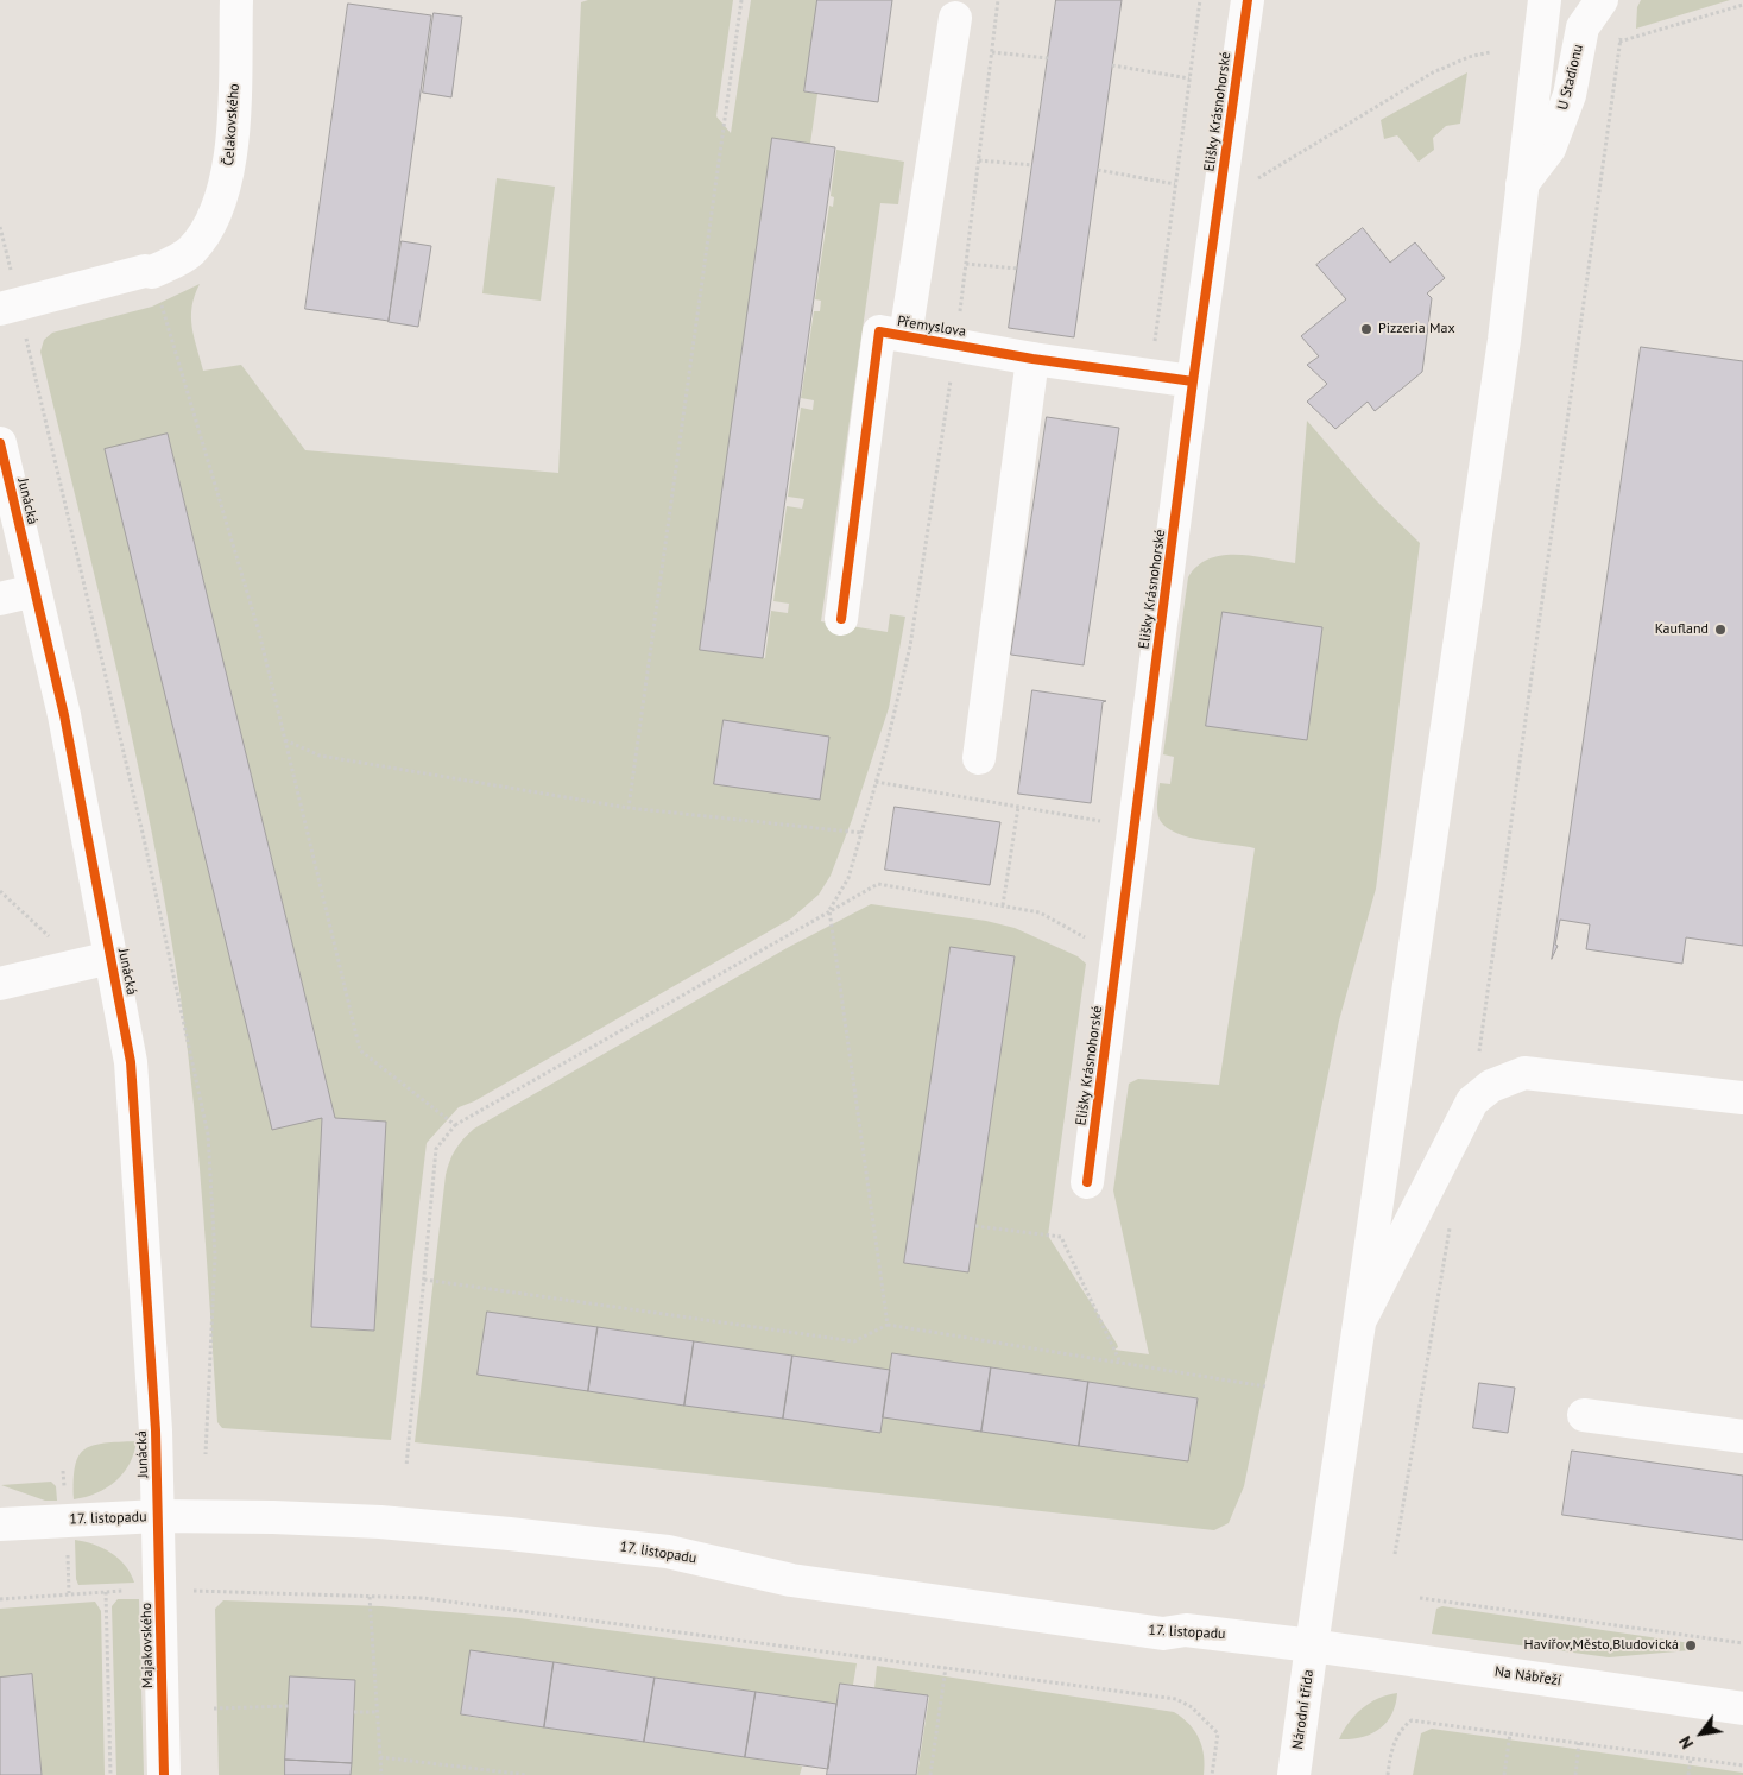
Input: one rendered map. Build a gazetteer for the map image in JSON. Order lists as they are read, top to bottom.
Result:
{
  "streets": {
    "street": [
      "U Stadionu",
      "Elišky Krásnohorské",
      "Čelakovského",
      "Přemyslova",
      "Junácká",
      "17. listopadu",
      "Majakovského",
      "Na Nábřeží",
      "Národní třída"
    ]
  },
  "crossings": [
    ["U Stadionu", "Národní třída"],
    ["Elišky Krásnohorské", "Přemyslova"],
    ["Junácká", "17. listopadu"],
    ["Junácká", "Majakovského"],
    ["17. listopadu", "Majakovského"],
    ["17. listopadu", "Na Nábřeží"],
    ["17. listopadu", "Národní třída"],
    ["Na Nábřeží", "Národní třída"]
  ],
  "places": ["Pizzeria Max", "Kaufland", "Havířov,Město,Bludovická"],
  "north": "bottom left"
}
